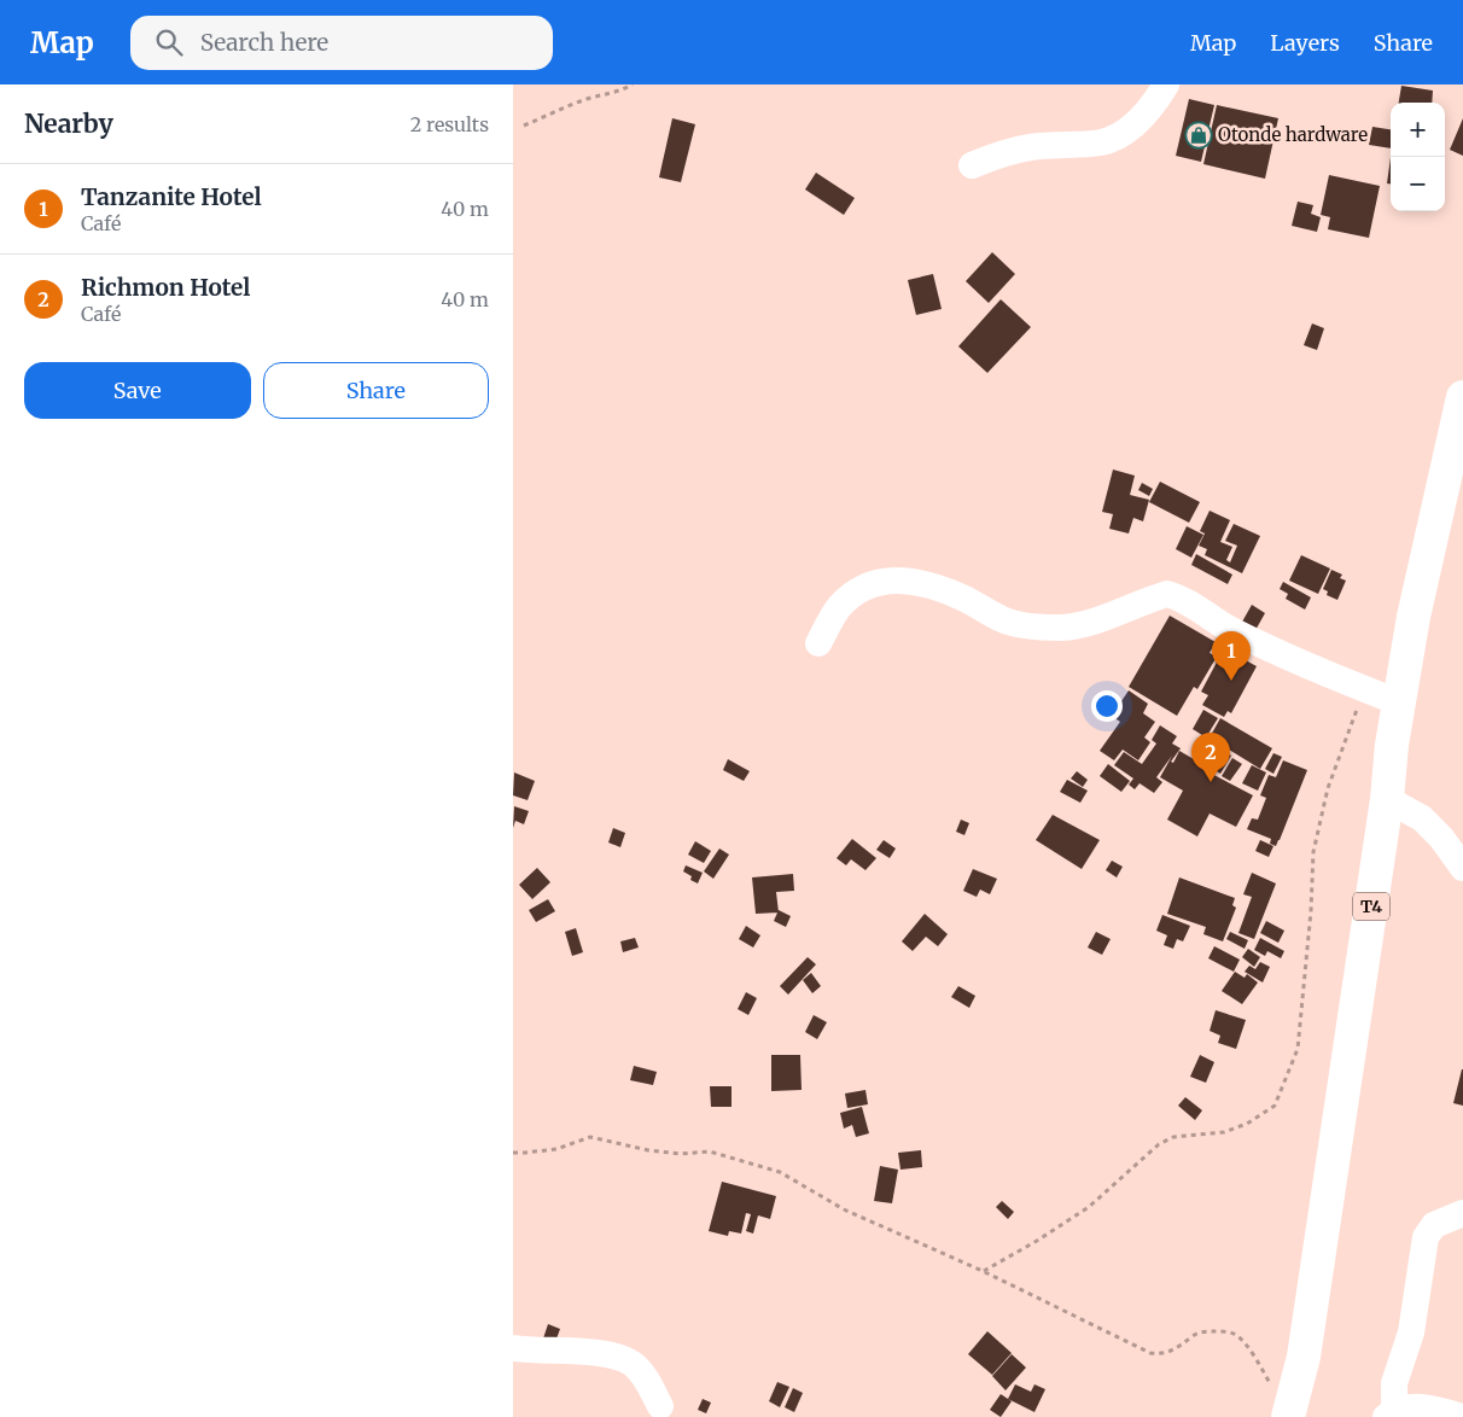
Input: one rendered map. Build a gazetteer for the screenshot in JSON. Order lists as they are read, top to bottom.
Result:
{
  "streets": {
    "highway": ["T4"]
  },
  "places": {
    "shop": ["Otonde hardware"]
  },
  "page": {
    "header": "Map",
    "search": "Search here",
    "nav": ["Map", "Layers", "Share"],
    "heading": ["Nearby", "2 results"],
    "map_buttons": ["+", "−"],
    "list": [
      {
        "mark": "1",
        "name": "Tanzanite Hotel",
        "note": "Café",
        "value": "40 m"
      },
      {
        "mark": "2",
        "name": "Richmon Hotel",
        "note": "Café",
        "value": "40 m"
      }
    ],
    "buttons": ["Save", "Share"],
    "pins": ["1", "2"]
  }
}
